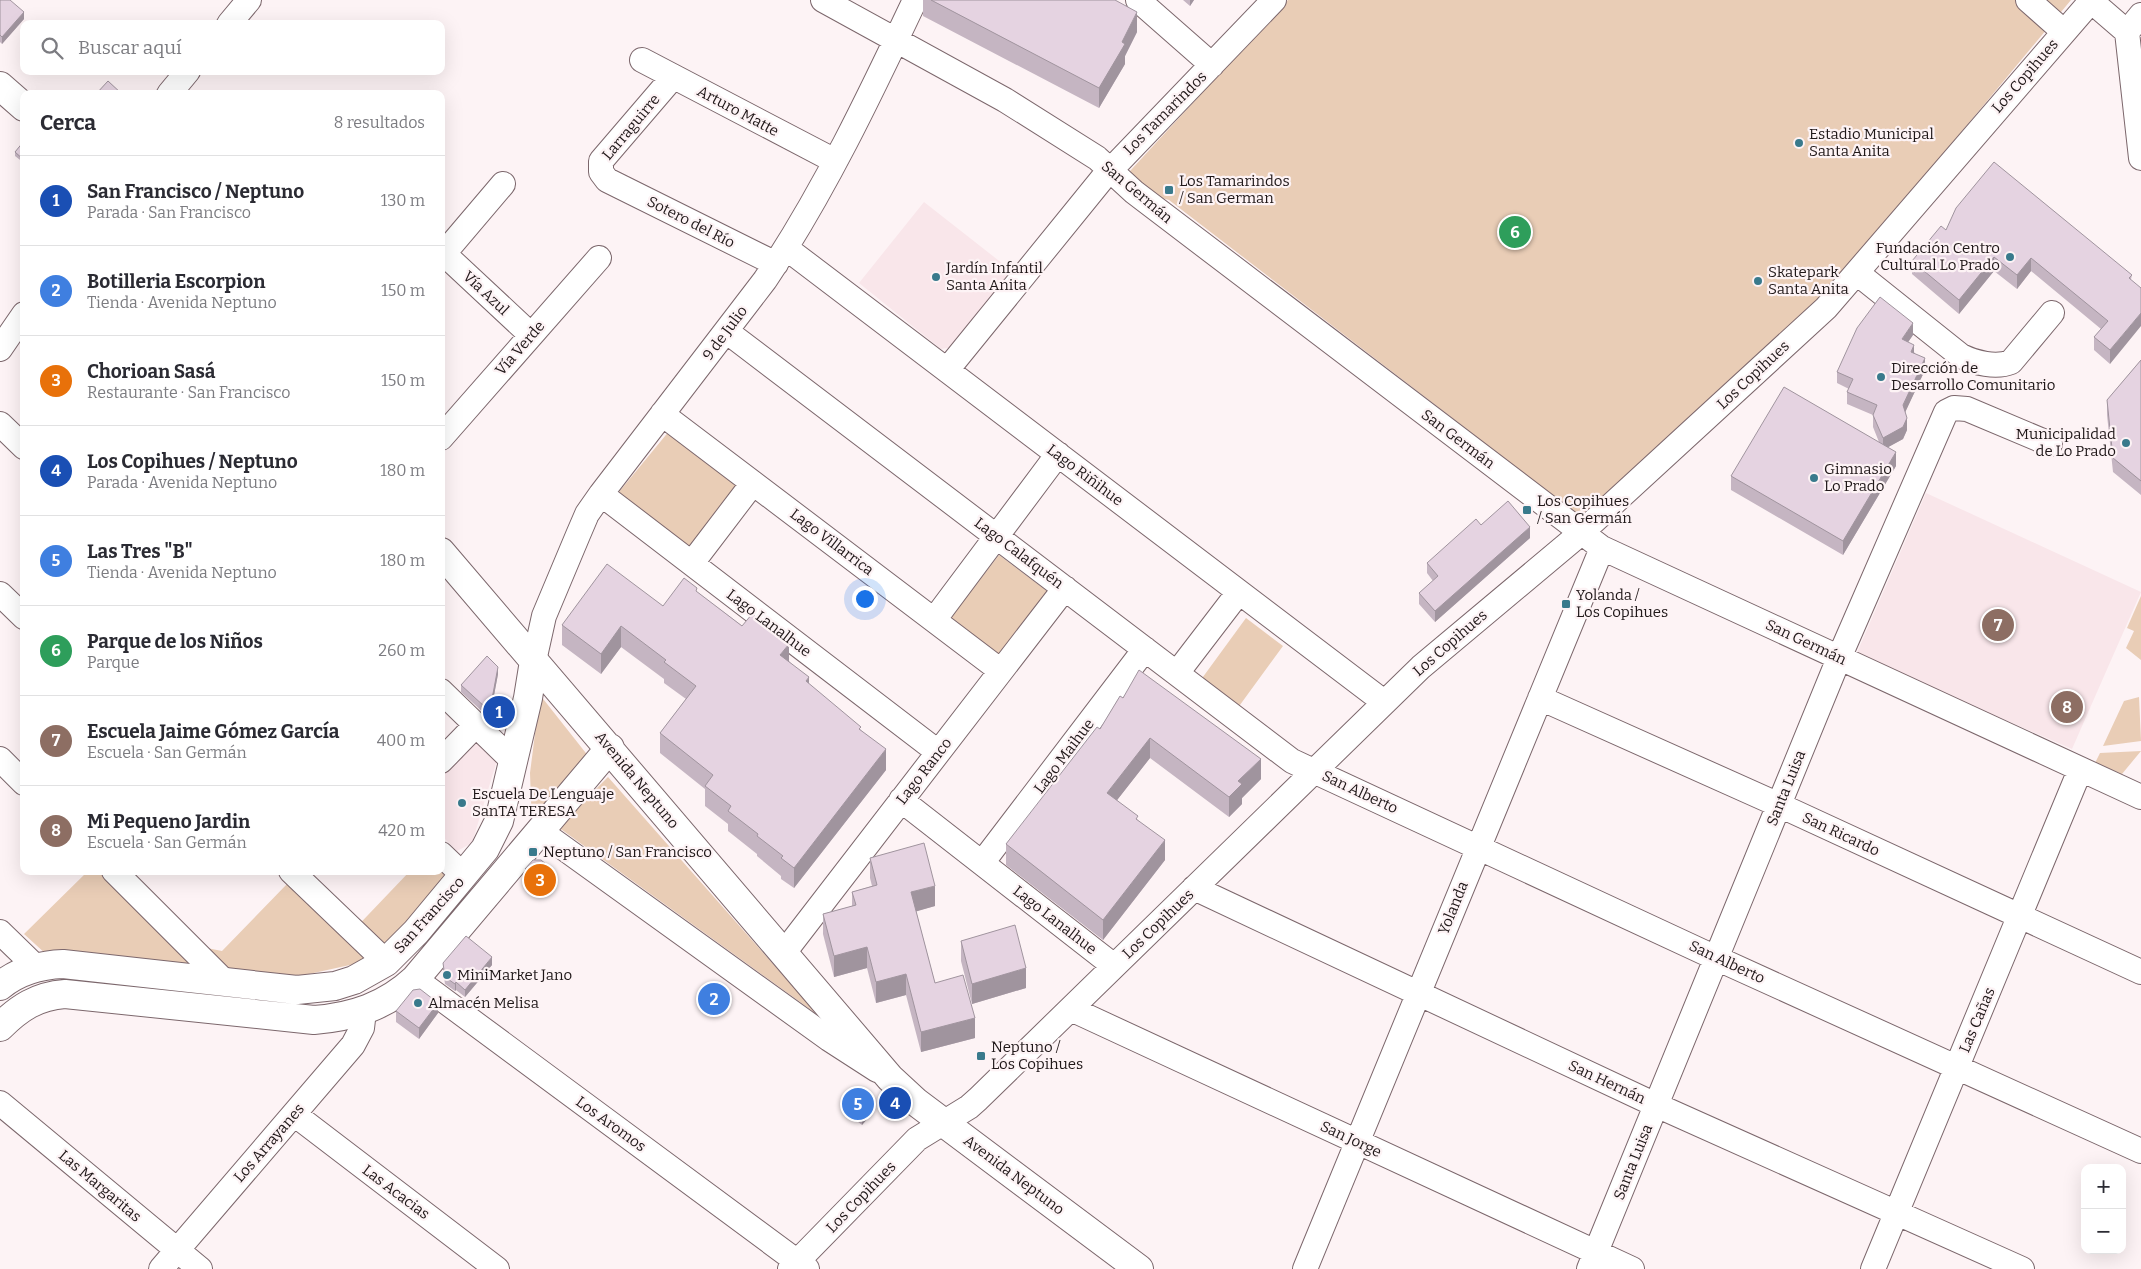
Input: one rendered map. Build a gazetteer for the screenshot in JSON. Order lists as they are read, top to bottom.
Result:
{
  "streets": {
    "main road": ["Avenida Neptuno", "San Francisco"],
    "street": [
      "Los Copihues",
      "Arturo Matte",
      "Los Tamarindos",
      "Larraguirre",
      "San Germán",
      "Sotero del Río",
      "Vía Azul",
      "9 de Julio",
      "Vía Verde",
      "Lago Riñihue",
      "Lago Villarrica",
      "Lago Calafquén",
      "Lago Lanalhue",
      "Lago Maihue",
      "Lago Ranco",
      "Santa Luisa",
      "San Alberto",
      "San Ricardo",
      "Yolanda",
      "Las Cañas",
      "San Hernán",
      "Los Aromos",
      "San Jorge",
      "Los Arrayanes",
      "Las Margaritas",
      "Las Acacias"
    ]
  },
  "crossings": [
    ["Los Copihues", "San Germán"],
    ["Los Copihues", "Lago Riñihue"],
    ["Los Copihues", "Lago Calafquén"],
    ["Los Copihues", "Lago Lanalhue"],
    ["Los Copihues", "Avenida Neptuno"],
    ["Los Copihues", "San Alberto"],
    ["Los Copihues", "San Hernán"],
    ["Los Copihues", "Los Aromos"],
    ["Los Copihues", "San Jorge"],
    ["Arturo Matte", "Larraguirre"],
    ["Arturo Matte", "9 de Julio"],
    ["Los Tamarindos", "San Germán"],
    ["Los Tamarindos", "Lago Riñihue"],
    ["Larraguirre", "Sotero del Río"],
    ["San Germán", "9 de Julio"],
    ["San Germán", "Santa Luisa"],
    ["San Germán", "Yolanda"],
    ["San Germán", "Las Cañas"],
    ["Sotero del Río", "9 de Julio"],
    ["Sotero del Río", "Lago Riñihue"],
    ["Vía Azul", "Vía Verde"],
    ["9 de Julio", "Lago Riñihue"],
    ["9 de Julio", "Lago Villarrica"],
    ["9 de Julio", "Lago Calafquén"],
    ["9 de Julio", "Lago Lanalhue"],
    ["9 de Julio", "Avenida Neptuno"],
    ["9 de Julio", "San Francisco"],
    ["Lago Villarrica", "Lago Ranco"],
    ["Lago Calafquén", "Lago Maihue"],
    ["Lago Calafquén", "Lago Ranco"],
    ["Lago Calafquén", "San Alberto"],
    ["Lago Lanalhue", "Lago Maihue"],
    ["Lago Lanalhue", "Lago Ranco"],
    ["Lago Ranco", "Avenida Neptuno"],
    ["Avenida Neptuno", "San Francisco"],
    ["Santa Luisa", "San Alberto"],
    ["Santa Luisa", "San Ricardo"],
    ["Santa Luisa", "San Hernán"],
    ["Santa Luisa", "San Jorge"],
    ["San Alberto", "Yolanda"],
    ["San Alberto", "Las Cañas"],
    ["San Ricardo", "Yolanda"],
    ["San Ricardo", "Las Cañas"],
    ["Yolanda", "San Hernán"],
    ["Yolanda", "San Jorge"],
    ["San Francisco", "Los Aromos"],
    ["San Francisco", "Los Arrayanes"],
    ["Las Cañas", "San Hernán"],
    ["Los Arrayanes", "Las Margaritas"],
    ["Los Arrayanes", "Las Acacias"]
  ],
  "places": {
    "other": [
      "Estadio Municipal Santa Anita",
      "Fundación Centro Cultural Lo Prado",
      "Jardín Infantil Santa Anita",
      "Skatepark Santa Anita",
      "Dirección de Desarrollo Comunitario",
      "Municipalidad de Lo Prado",
      "Gimnasio Lo Prado",
      "Escuela De Lenguaje SanTA TERESA",
      "MiniMarket Jano",
      "Almacén Melisa"
    ],
    "transit": [
      "Los Tamarindos / San German",
      "Los Copihues / San Germán",
      "Yolanda / Los Copihues",
      "Neptuno / San Francisco",
      "Neptuno / Los Copihues"
    ]
  },
  "page": {
    "search": "Buscar aquí",
    "heading": ["Cerca", "8 resultados"],
    "list": [
      {
        "mark": "1",
        "name": "San Francisco / Neptuno",
        "note": "Parada · San Francisco",
        "value": "130 m"
      },
      {
        "mark": "2",
        "name": "Botilleria Escorpion",
        "note": "Tienda · Avenida Neptuno",
        "value": "150 m"
      },
      {
        "mark": "3",
        "name": "Chorioan Sasá",
        "note": "Restaurante · San Francisco",
        "value": "150 m"
      },
      {
        "mark": "4",
        "name": "Los Copihues / Neptuno",
        "note": "Parada · Avenida Neptuno",
        "value": "180 m"
      },
      {
        "mark": "5",
        "name": "Las Tres \"B\"",
        "note": "Tienda · Avenida Neptuno",
        "value": "180 m"
      },
      {
        "mark": "6",
        "name": "Parque de los Niños",
        "note": "Parque",
        "value": "260 m"
      },
      {
        "mark": "7",
        "name": "Escuela Jaime Gómez García",
        "note": "Escuela · San Germán",
        "value": "400 m"
      },
      {
        "mark": "8",
        "name": "Mi Pequeno Jardin",
        "note": "Escuela · San Germán",
        "value": "420 m"
      }
    ],
    "pins": [
      "6",
      "7",
      "8",
      "1",
      "3",
      "2",
      "4",
      "5"
    ],
    "map_buttons": ["+", "−"]
  }
}
